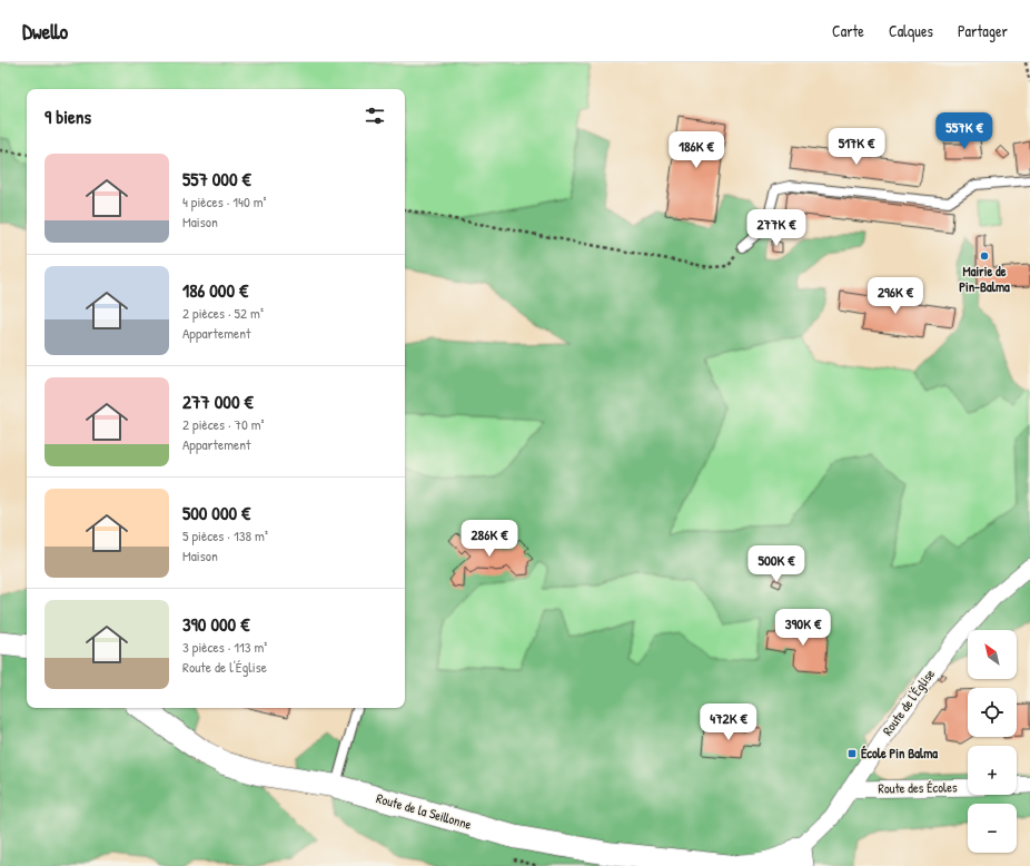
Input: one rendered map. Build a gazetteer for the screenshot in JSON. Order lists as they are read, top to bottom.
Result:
{
  "streets": {
    "street": ["Route de l'Église", "Route des Écoles", "Route de la Seillonne"]
  },
  "crossings": [
    ["Route de l'Église", "Route des Écoles"]
  ],
  "places": {
    "other": ["Mairie de Pin-Balma"],
    "transit": ["École Pin Balma"]
  },
  "north": "top left",
  "page": {
    "header": "Dwello",
    "nav": ["Carte", "Calques", "Partager"],
    "heading": "9 biens",
    "price": [
      "557K €",
      "517K €",
      "186K €",
      "277K €",
      "296K €",
      "286K €",
      "500K €",
      "390K €",
      "472K €"
    ],
    "list": [
      {
        "name": "557 000 €",
        "note": "4 pièces · 140 m² · Maison"
      },
      {
        "name": "186 000 €",
        "note": "2 pièces · 52 m² · Appartement"
      },
      {
        "name": "277 000 €",
        "note": "2 pièces · 70 m² · Appartement"
      },
      {
        "name": "500 000 €",
        "note": "5 pièces · 138 m² · Maison"
      },
      {
        "name": "390 000 €",
        "note": "3 pièces · 113 m² · Route de l'Église"
      }
    ],
    "map_buttons": ["+", "−"]
  }
}
